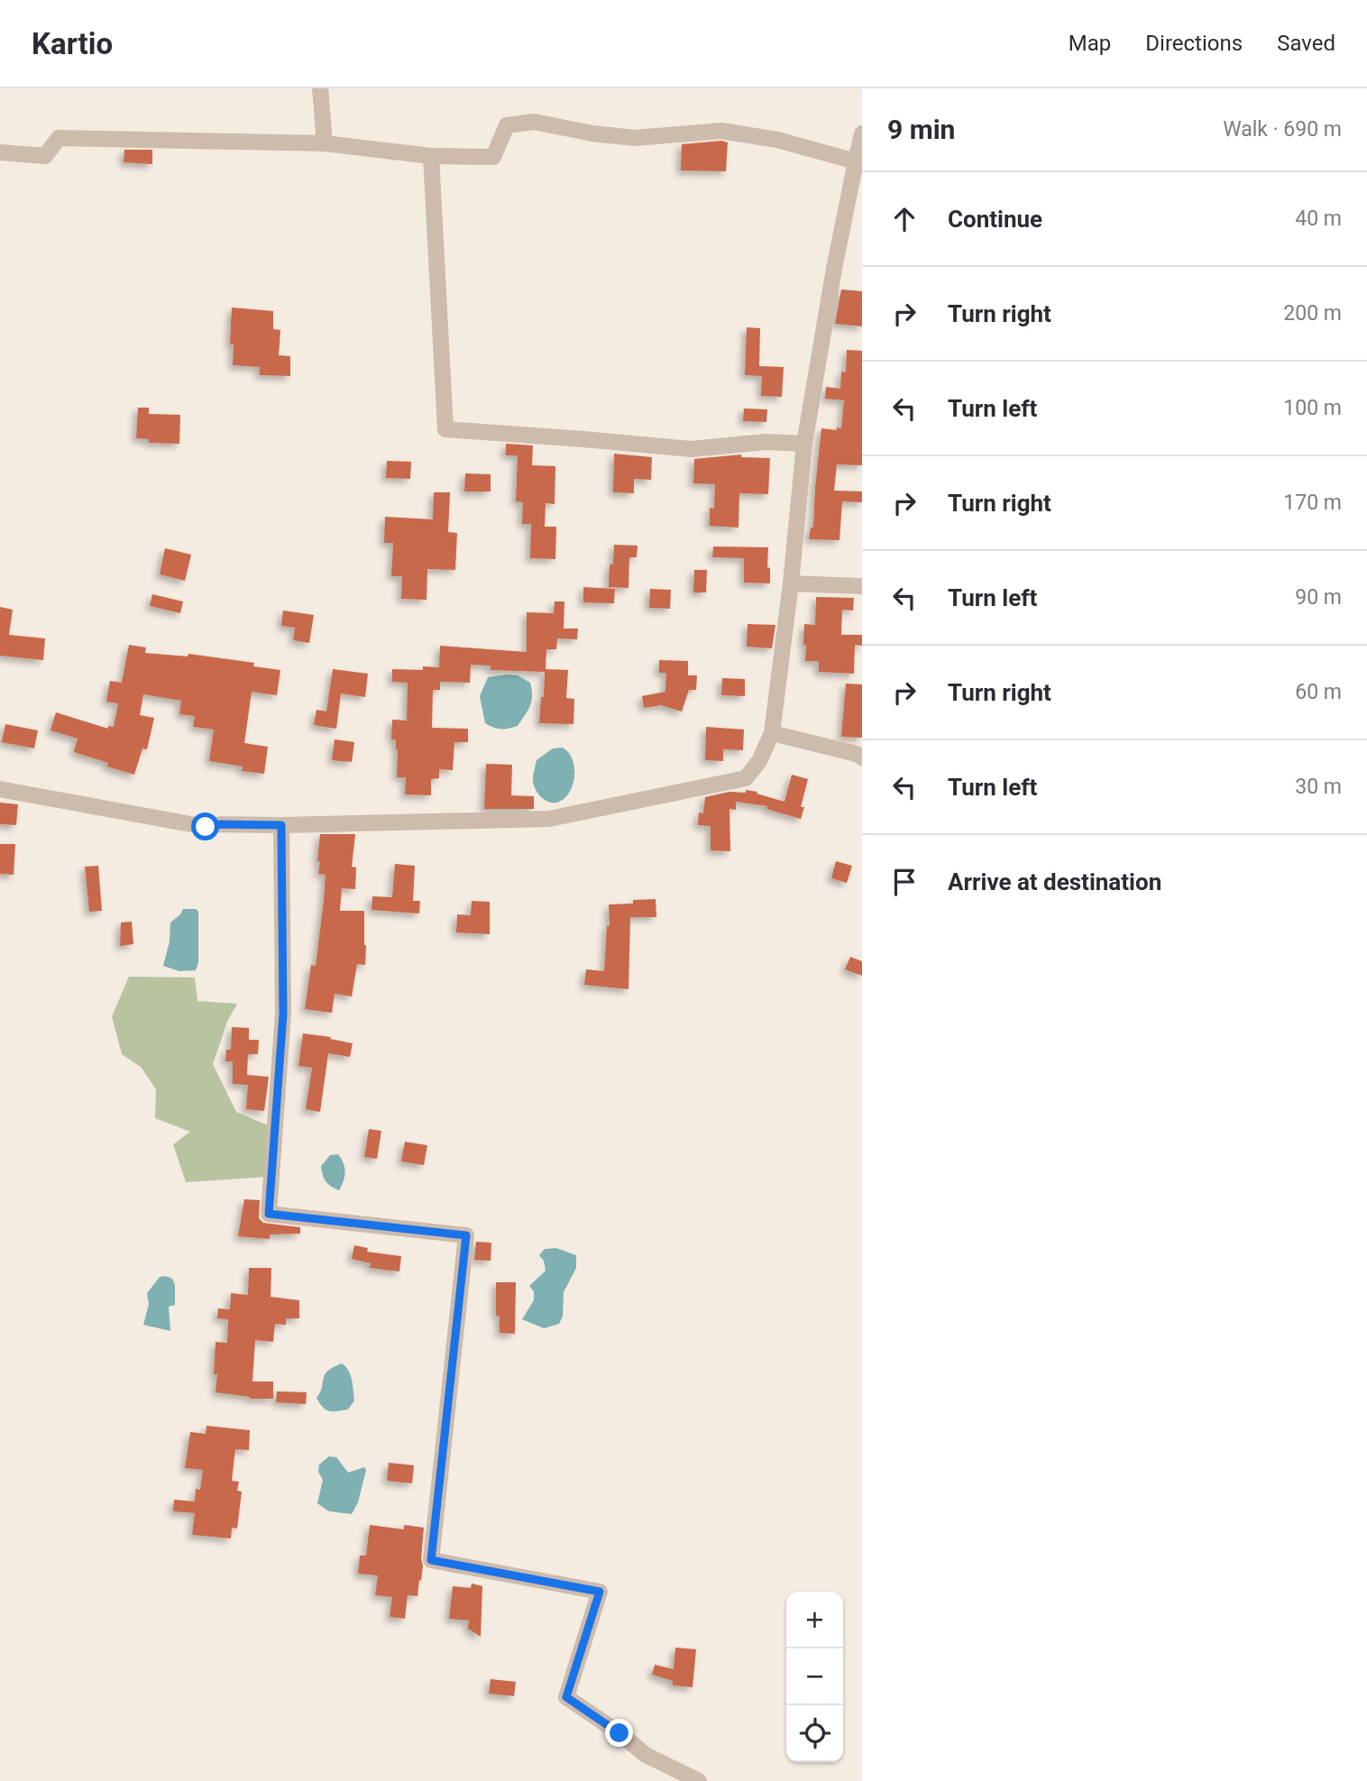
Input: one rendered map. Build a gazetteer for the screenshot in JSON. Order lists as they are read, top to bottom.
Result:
{
  "page": {
    "header": "Kartio",
    "nav": ["Map", "Directions", "Saved"],
    "heading": ["9 min", "Walk · 690 m"],
    "list": [
      ["Continue", "40 m"],
      ["Turn right", "200 m"],
      ["Turn left", "100 m"],
      ["Turn right", "170 m"],
      ["Turn left", "90 m"],
      ["Turn right", "60 m"],
      ["Turn left", "30 m"],
      "Arrive at destination"
    ],
    "map_buttons": ["+", "−"]
  }
}
